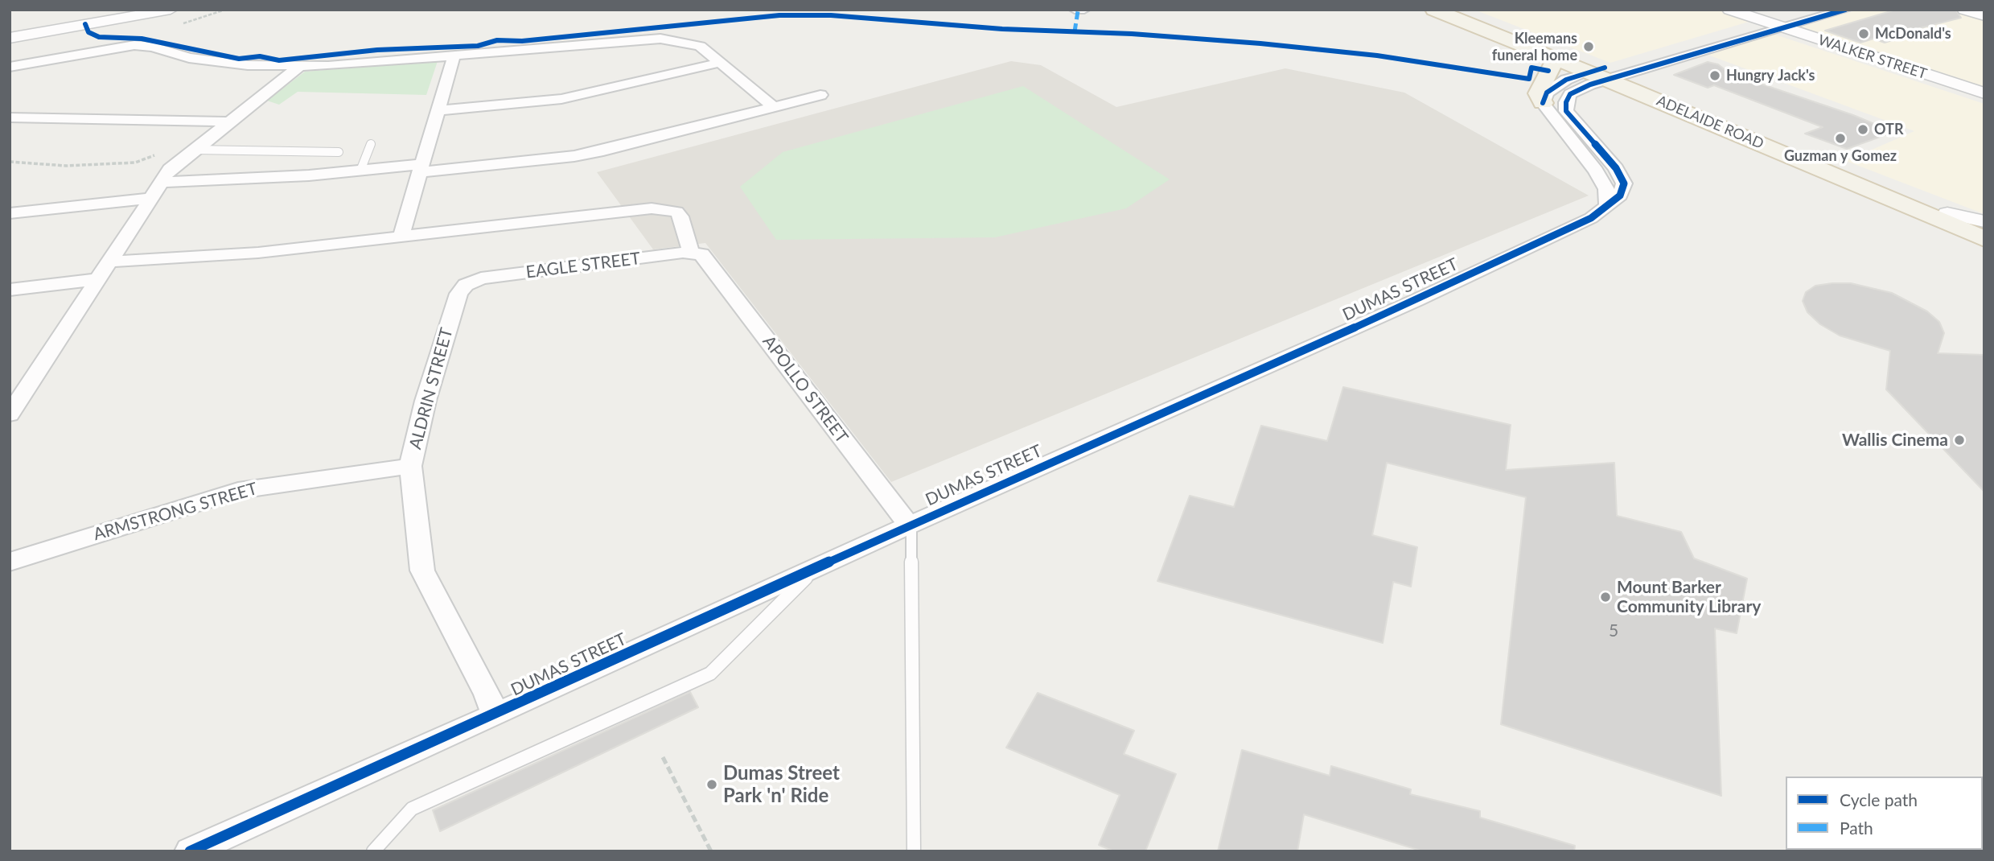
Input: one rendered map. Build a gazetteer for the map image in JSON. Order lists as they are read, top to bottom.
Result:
{
  "streets": {
    "main road": ["ADELAIDE ROAD"],
    "street": [
      "WALKER STREET",
      "EAGLE STREET",
      "DUMAS STREET",
      "ALDRIN STREET",
      "APOLLO STREET",
      "ARMSTRONG STREET"
    ]
  },
  "crossings": [
    ["ADELAIDE ROAD", "DUMAS STREET"],
    ["EAGLE STREET", "ALDRIN STREET"],
    ["EAGLE STREET", "APOLLO STREET"],
    ["DUMAS STREET", "ALDRIN STREET"],
    ["DUMAS STREET", "APOLLO STREET"],
    ["ALDRIN STREET", "ARMSTRONG STREET"]
  ],
  "places": [
    "McDonald's",
    "Kleemans funeral home",
    "Hungry Jack's",
    "OTR",
    "Guzman y Gomez",
    "Wallis Cinema",
    "Mount Barker Community Library",
    "Dumas Street Park 'n' Ride"
  ],
  "house_numbers": ["5"],
  "legend": ["Cycle path", "Path"]
}
